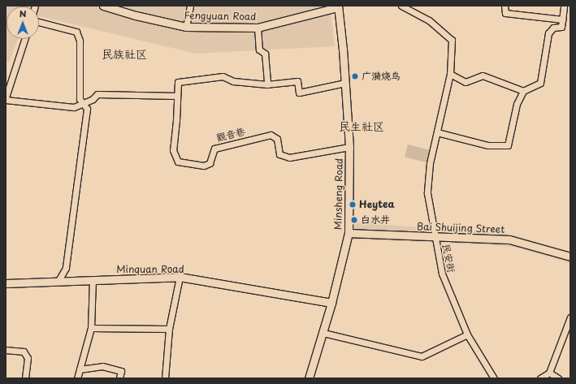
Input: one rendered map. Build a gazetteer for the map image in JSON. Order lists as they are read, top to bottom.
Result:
{
  "streets": {
    "street": [
      "Fengyuan Road",
      "觀音巷",
      "Minsheng Road",
      "Bai Shuijing Street",
      "民安街",
      "Minquan Road"
    ]
  },
  "crossings": [
    ["Fengyuan Road", "Minsheng Road"],
    ["觀音巷", "Minsheng Road"],
    ["Minsheng Road", "Bai Shuijing Street"],
    ["Minsheng Road", "Minquan Road"],
    ["Bai Shuijing Street", "民安街"]
  ],
  "districts": ["民族社区", "民生社区"],
  "places": ["广漪烧鸟", "Heytea", "白水井"],
  "north": "top"
}
